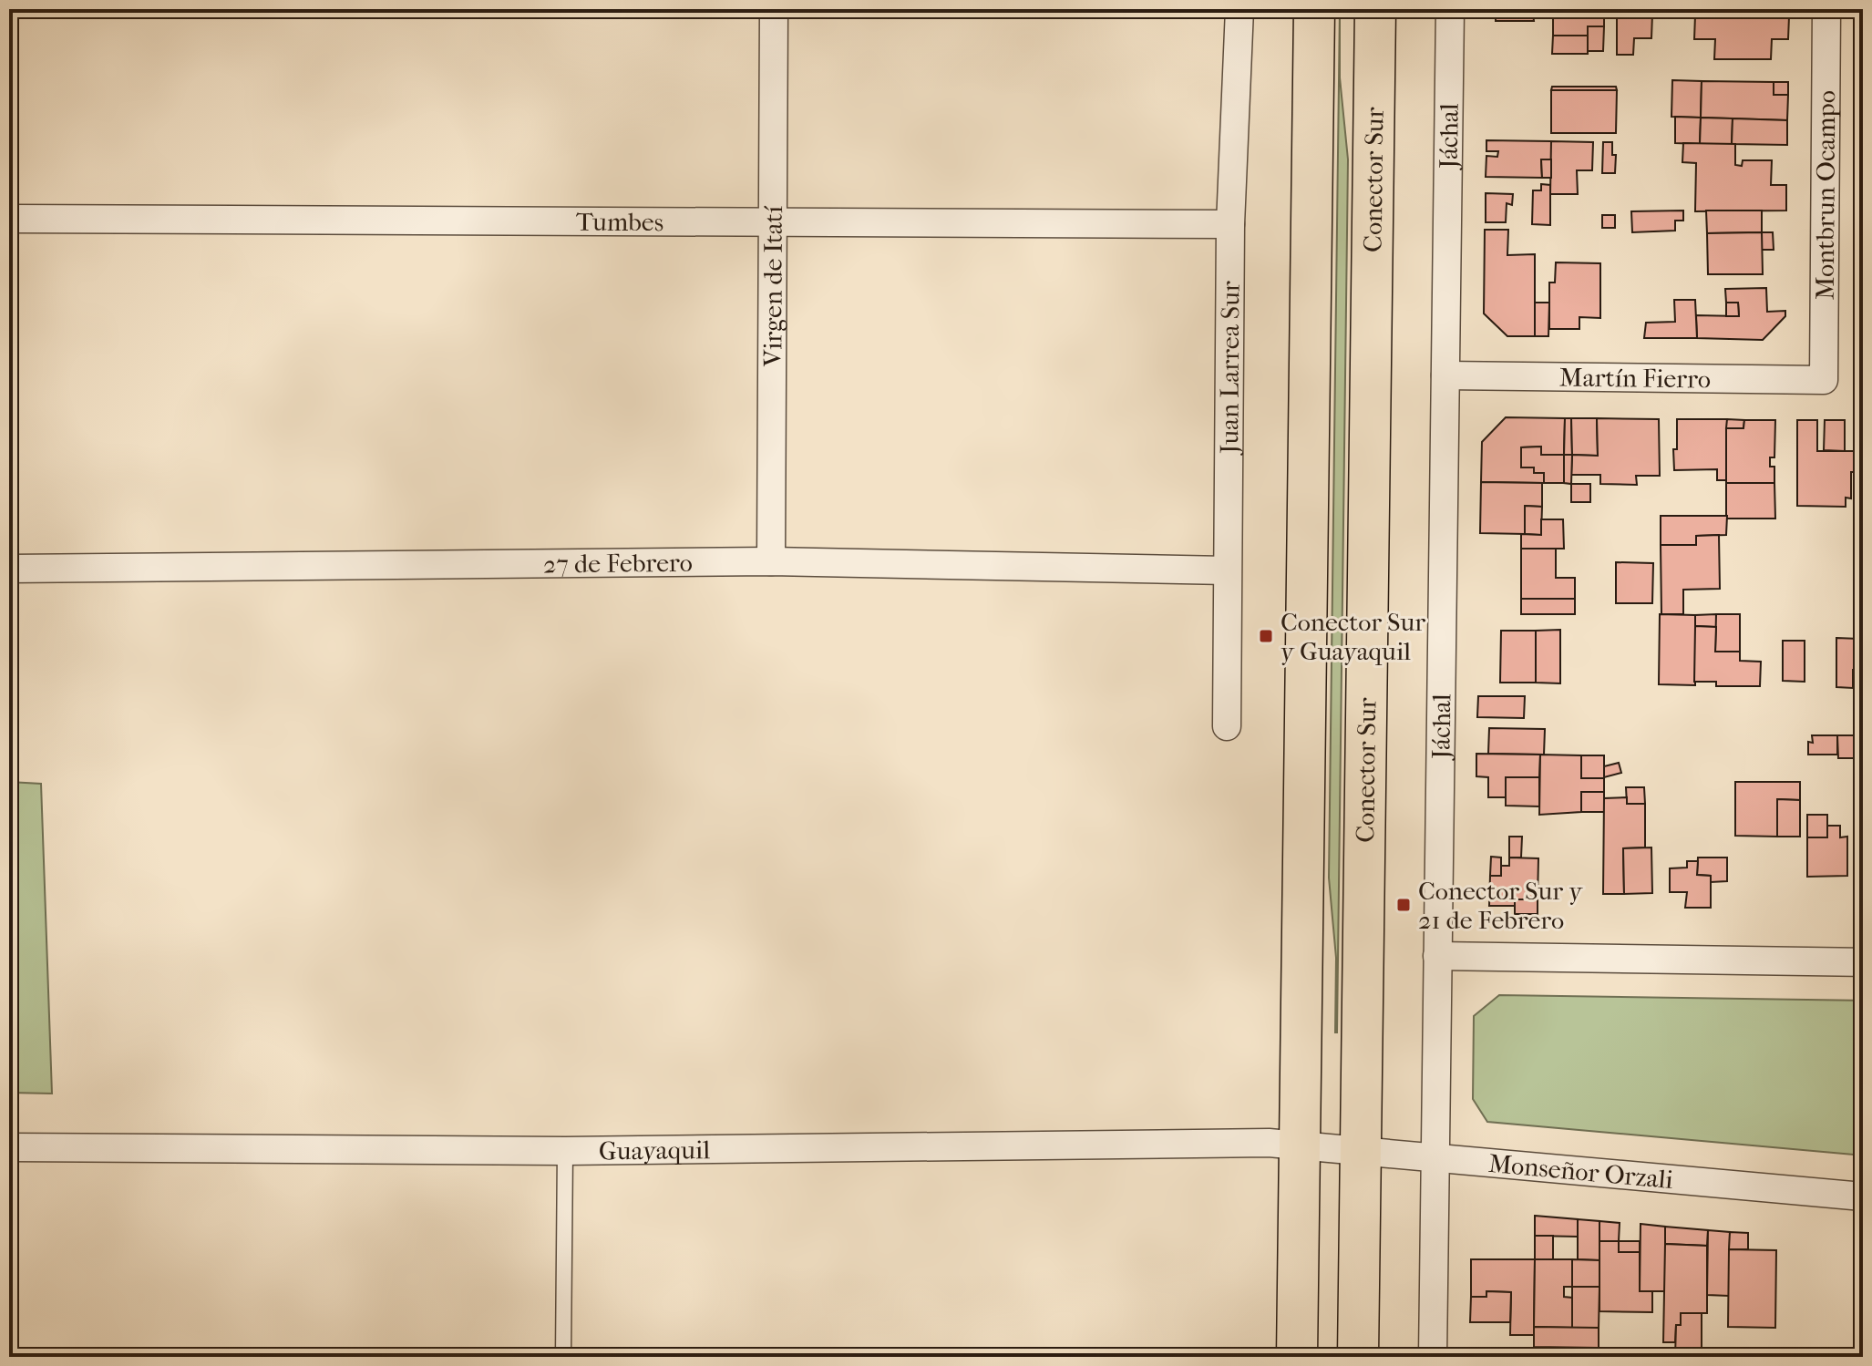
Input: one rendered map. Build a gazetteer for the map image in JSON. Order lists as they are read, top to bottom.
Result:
{
  "streets": {
    "main road": ["Conector Sur"],
    "street": [
      "Jáchal",
      "Montbrun Ocampo",
      "Tumbes",
      "Virgen de Itatí",
      "Juan Larrea Sur",
      "Martín Fierro",
      "27 de Febrero",
      "Guayaquil",
      "Monseñor Orzali"
    ]
  },
  "crossings": [
    ["Jáchal", "Martín Fierro"],
    ["Jáchal", "Monseñor Orzali"],
    ["Conector Sur", "Monseñor Orzali"],
    ["Montbrun Ocampo", "Martín Fierro"],
    ["Tumbes", "Virgen de Itatí"],
    ["Tumbes", "Juan Larrea Sur"],
    ["Virgen de Itatí", "27 de Febrero"],
    ["Juan Larrea Sur", "27 de Febrero"],
    ["Guayaquil", "Monseñor Orzali"]
  ],
  "places": {
    "transit": ["Conector Sur y Guayaquil", "Conector Sur y 21 de Febrero"]
  }
}
